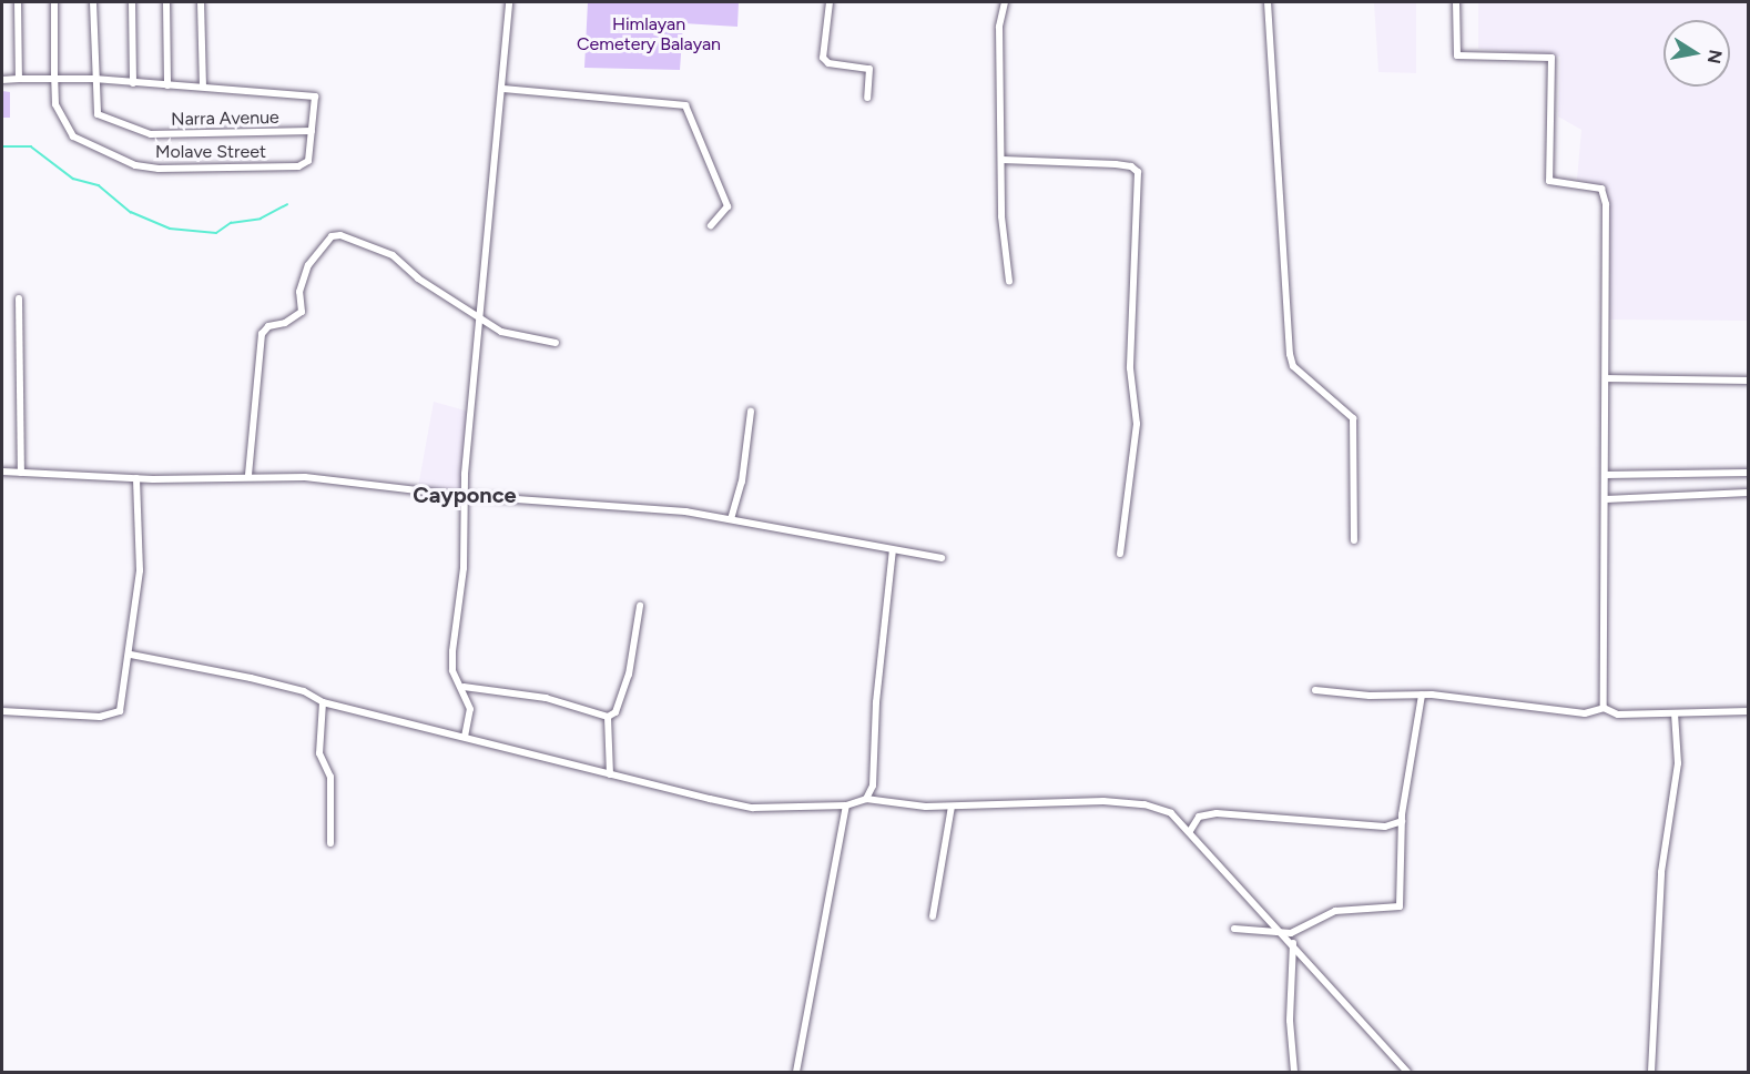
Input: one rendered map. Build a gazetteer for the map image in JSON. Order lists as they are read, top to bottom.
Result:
{
  "streets": {
    "street": ["Narra Avenue", "Molave Street"]
  },
  "crossings": [
    ["Narra Avenue", "Molave Street"]
  ],
  "districts": ["Cayponce"],
  "parks": ["Himlayan Cemetery Balayan"],
  "north": "right"
}
